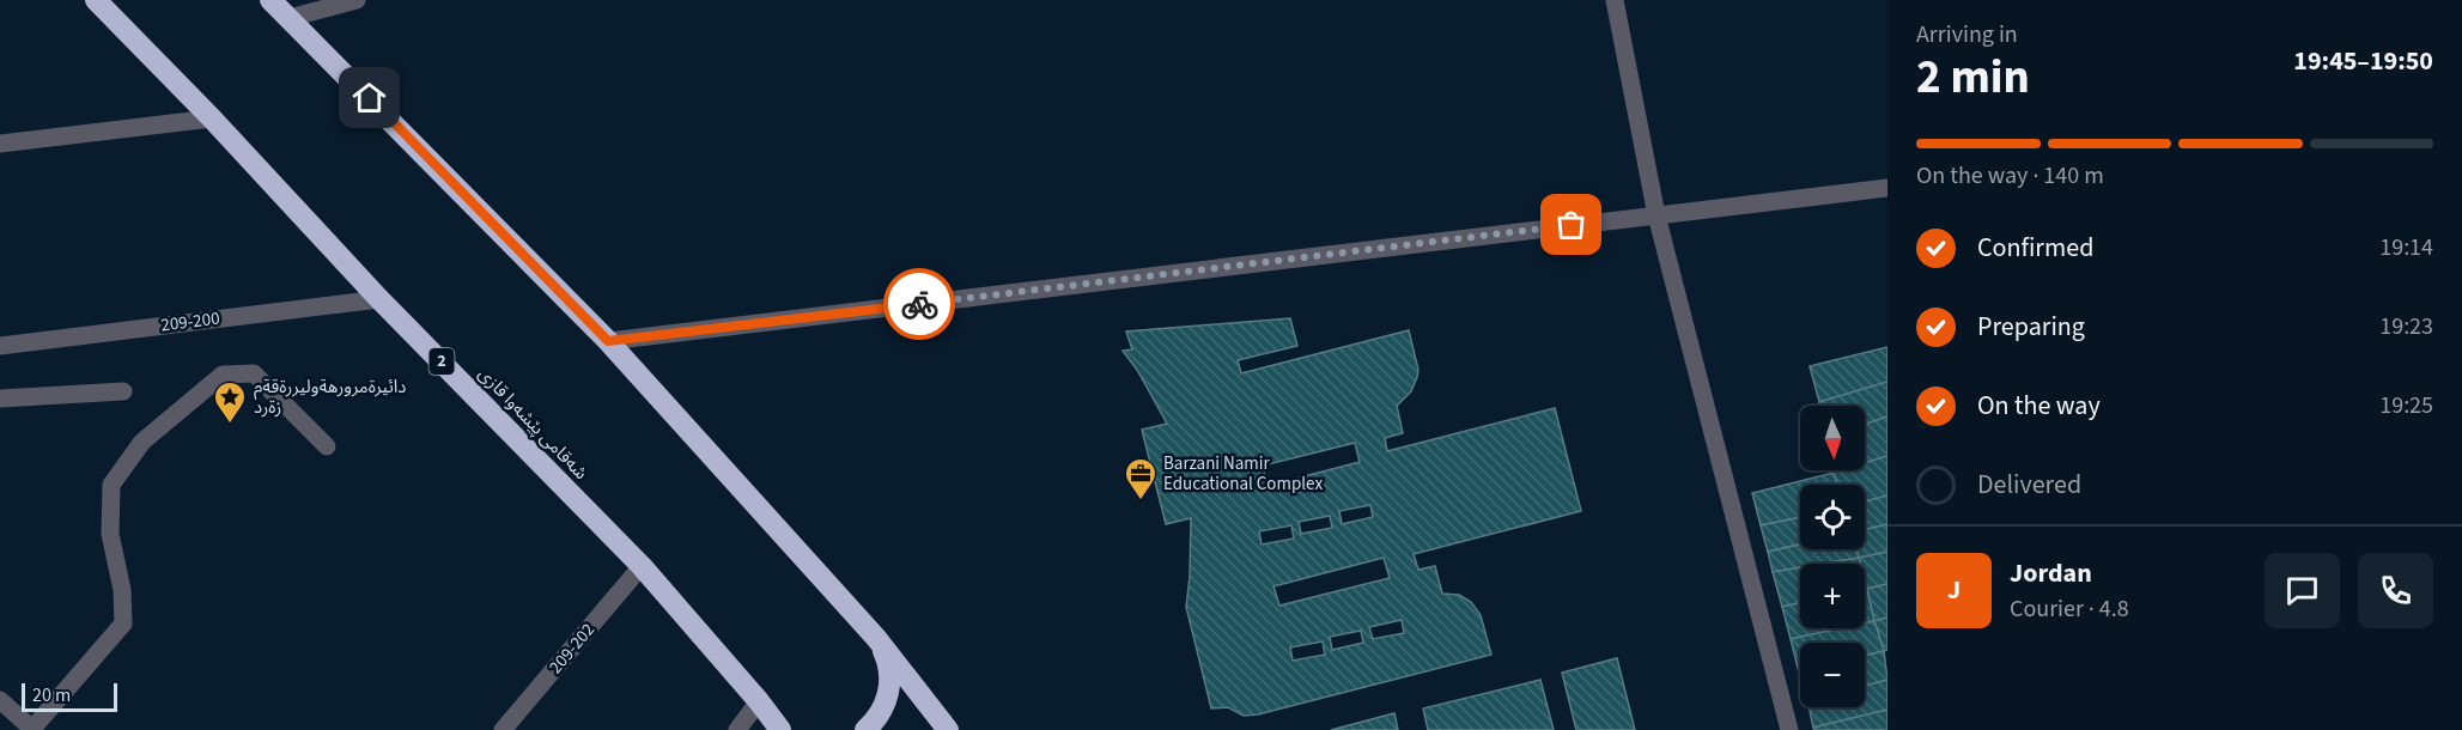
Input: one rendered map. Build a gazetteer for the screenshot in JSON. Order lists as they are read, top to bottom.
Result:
{
  "streets": {
    "highway": ["2", "شەقامی پێشەوا قازی"],
    "street": ["209-200", "209-202"]
  },
  "crossings": [
    ["209-200", "شەقامی پێشەوا قازی"],
    ["شەقامی پێشەوا قازی", "209-202"]
  ],
  "places": {
    "place": ["دائيرةمرورهةوليررةقةم زةرد"],
    "office": ["Barzani Namir Educational Complex"]
  },
  "scale_bar": "20 m",
  "north": "bottom",
  "page": {
    "heading": ["2 min", "Arriving in", "19:45–19:50"],
    "panel": ["Jordan", "Courier · 4.8"],
    "bar": "On the way · 140 m",
    "list": [
      ["Confirmed", "19:14"],
      ["Preparing", "19:23"],
      ["On the way", "19:25"],
      "Delivered"
    ],
    "map_buttons": ["+", "−"],
    "round": "J",
    "scale": "20 m"
  }
}
